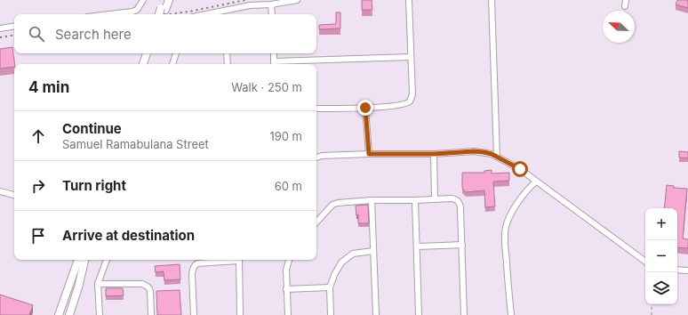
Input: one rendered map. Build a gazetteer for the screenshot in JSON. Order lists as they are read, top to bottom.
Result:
{
  "north": "top left",
  "page": {
    "search": "Search here",
    "heading": ["4 min", "Walk · 250 m"],
    "list": [
      ["Continue", "Samuel Ramabulana Street", "190 m"],
      ["Turn right", "60 m"],
      "Arrive at destination"
    ],
    "map_buttons": ["+", "−"]
  }
}
